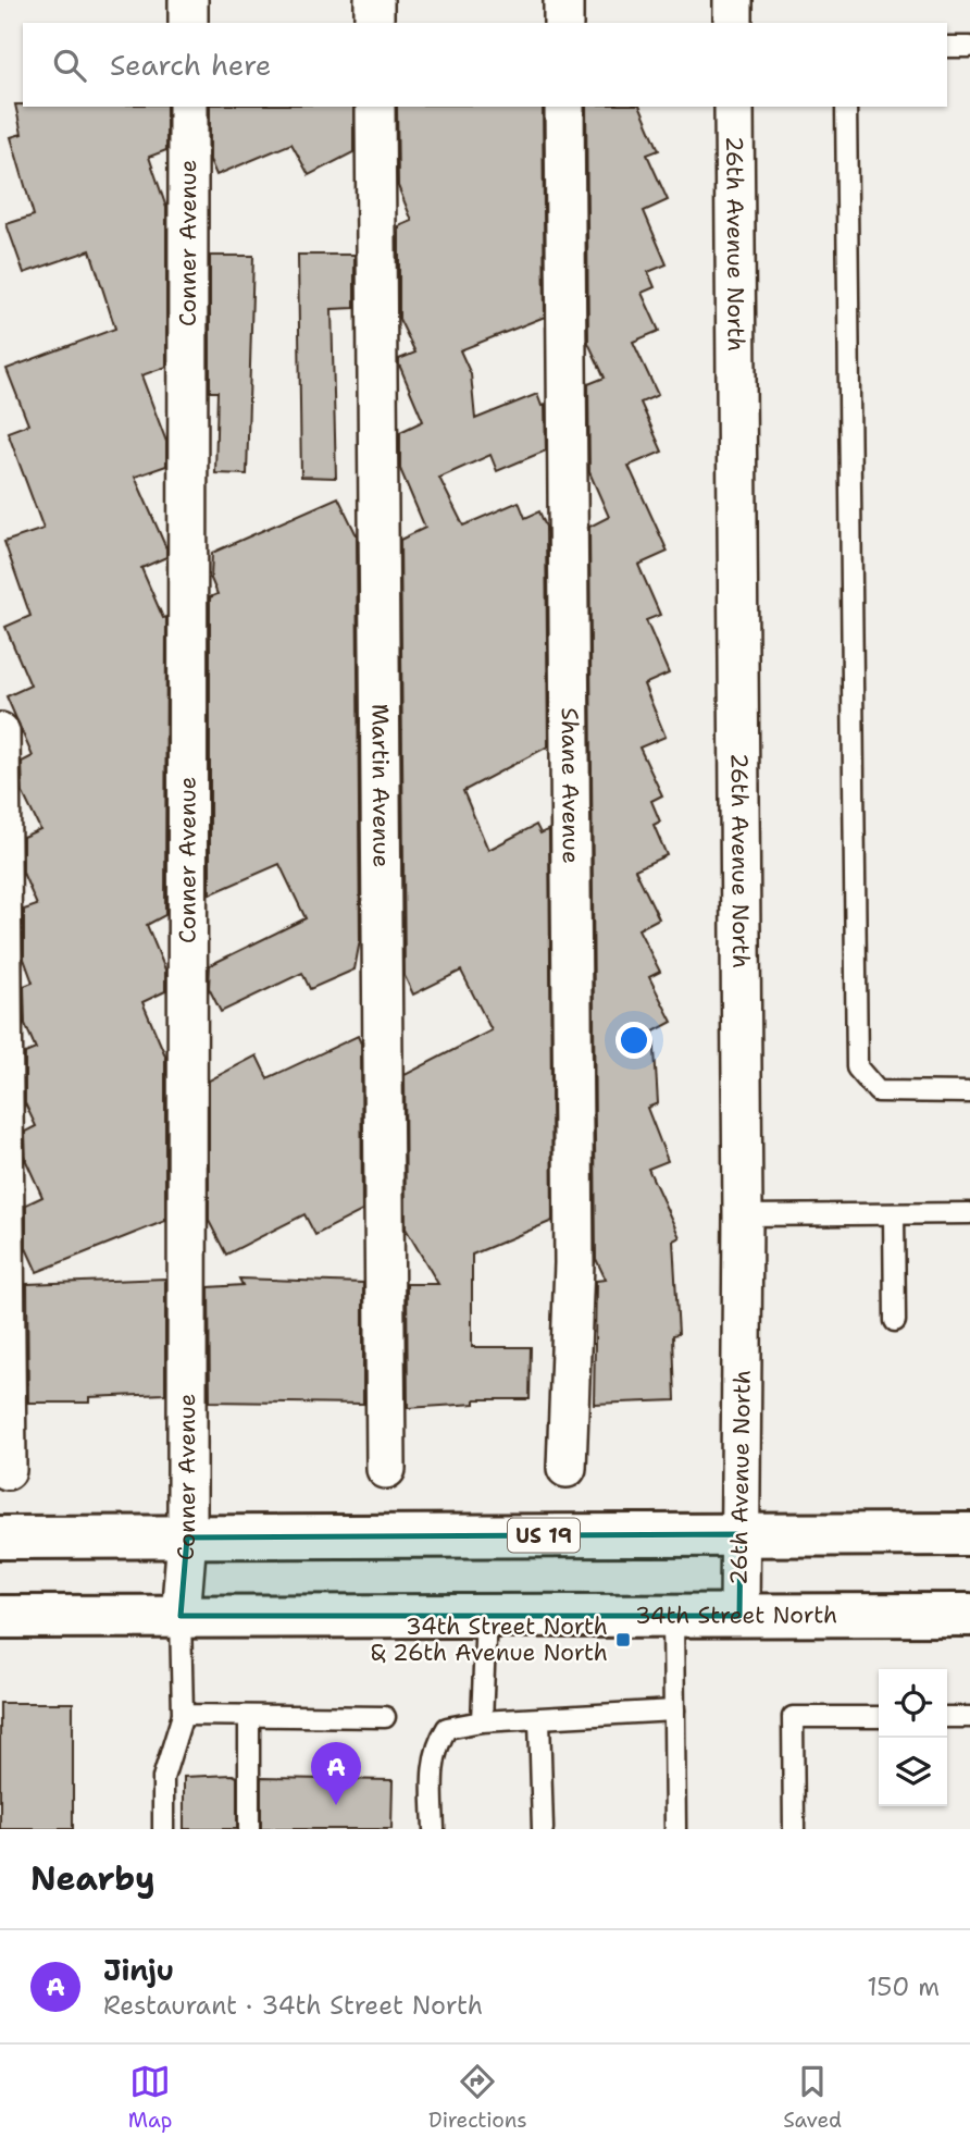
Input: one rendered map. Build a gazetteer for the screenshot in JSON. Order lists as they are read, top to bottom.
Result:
{
  "streets": {
    "highway": ["US 19", "34th Street North"],
    "street": [
      "Conner Avenue",
      "26th Avenue North",
      "Shane Avenue",
      "Martin Avenue"
    ]
  },
  "crossings": [
    ["Conner Avenue", "US 19"],
    ["Conner Avenue", "34th Street North"],
    ["26th Avenue North", "US 19"],
    ["26th Avenue North", "34th Street North"]
  ],
  "places": {
    "transit": ["34th Street North & 26th Avenue North"]
  },
  "page": {
    "search": "Search here",
    "pins": "A",
    "heading": "Nearby",
    "list": [
      {
        "mark": "A",
        "name": "Jinju",
        "note": "Restaurant · 34th Street North",
        "value": "150 m"
      }
    ],
    "nav": ["Map", "Directions", "Saved"]
  }
}
